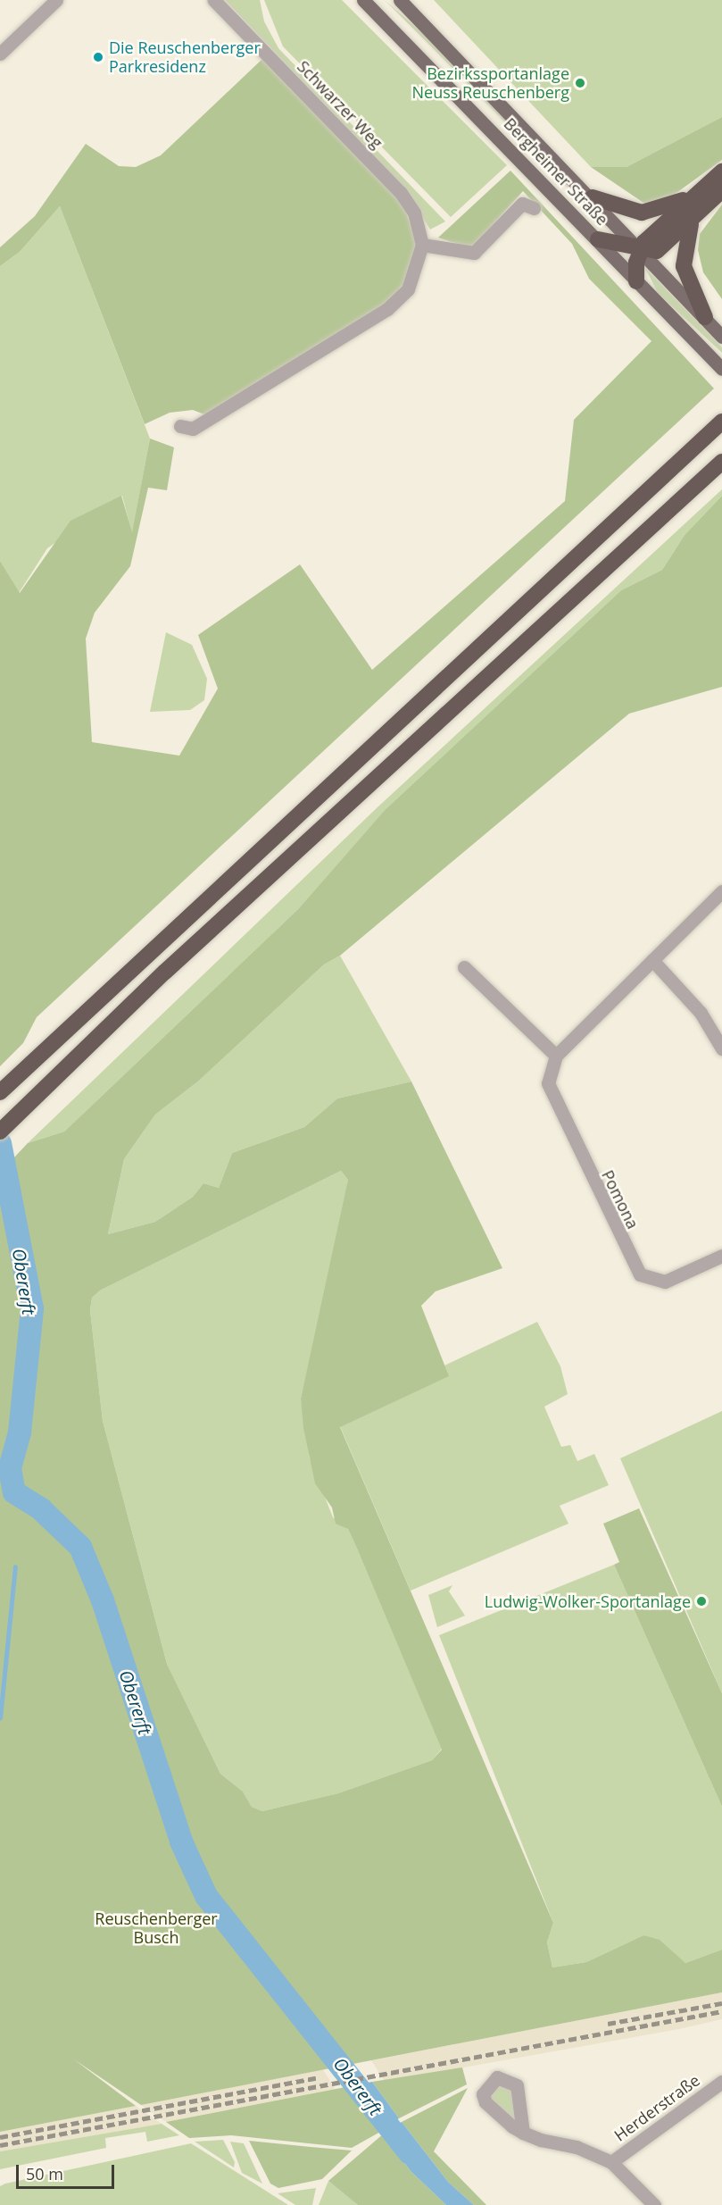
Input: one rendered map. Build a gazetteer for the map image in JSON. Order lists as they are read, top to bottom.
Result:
{
  "streets": {
    "main road": ["Bergheimer Straße"],
    "street": ["Schwarzer Weg", "Pomona", "Herderstraße"]
  },
  "water": ["Obererft"],
  "parks": ["Reuschenberger Busch"],
  "places": ["Die Reuschenberger Parkresidenz", "Bezirkssportanlage Neuss Reuschenberg", "Ludwig-Wolker-Sportanlage"],
  "scale_bar": "50 m"
}
